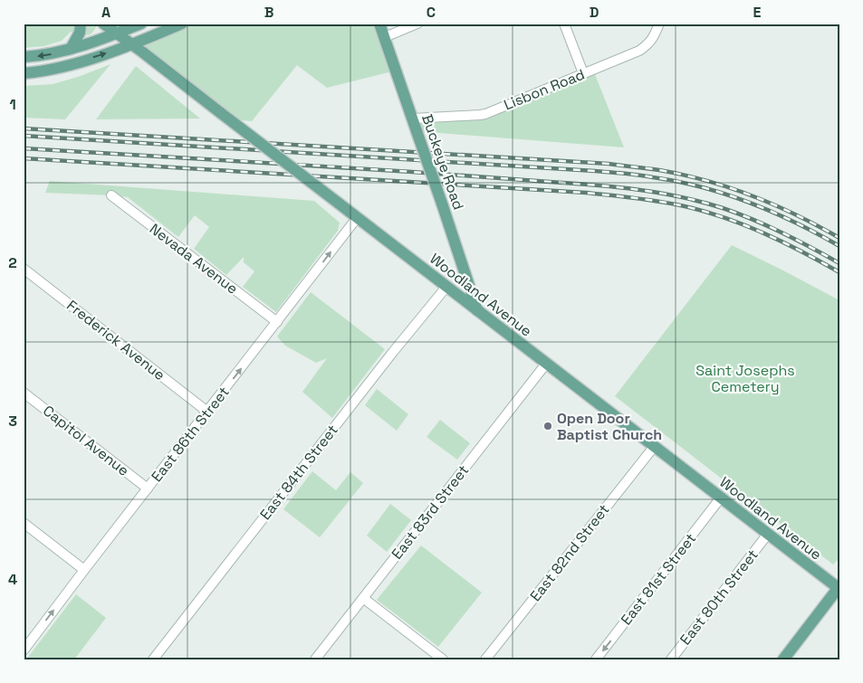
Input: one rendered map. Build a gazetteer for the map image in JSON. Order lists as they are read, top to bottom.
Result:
{
  "streets": {
    "main road": ["Buckeye Road", "Woodland Avenue"],
    "street": [
      "Lisbon Road",
      "Nevada Avenue",
      "Frederick Avenue",
      "East 86th Street",
      "Capitol Avenue",
      "East 84th Street",
      "East 83rd Street",
      "East 82nd Street",
      "East 81st Street",
      "East 80th Street"
    ]
  },
  "crossings": [
    ["Lisbon Road", "Buckeye Road"],
    ["Buckeye Road", "Woodland Avenue"],
    ["Nevada Avenue", "East 86th Street"],
    ["Woodland Avenue", "East 86th Street"],
    ["Woodland Avenue", "East 84th Street"],
    ["Woodland Avenue", "East 83rd Street"],
    ["Woodland Avenue", "East 82nd Street"],
    ["Woodland Avenue", "East 81st Street"],
    ["Woodland Avenue", "East 80th Street"],
    ["Frederick Avenue", "East 86th Street"],
    ["East 86th Street", "Capitol Avenue"]
  ],
  "one_way": ["East 86th Street", "East 81st Street"],
  "parks": ["Saint Josephs Cemetery"],
  "places": ["Open Door Baptist Church"],
  "grid": {
    "columns": [
      "A",
      "B",
      "C",
      "D",
      "E"
    ],
    "rows": [
      "1",
      "2",
      "3",
      "4"
    ]
  }
}
